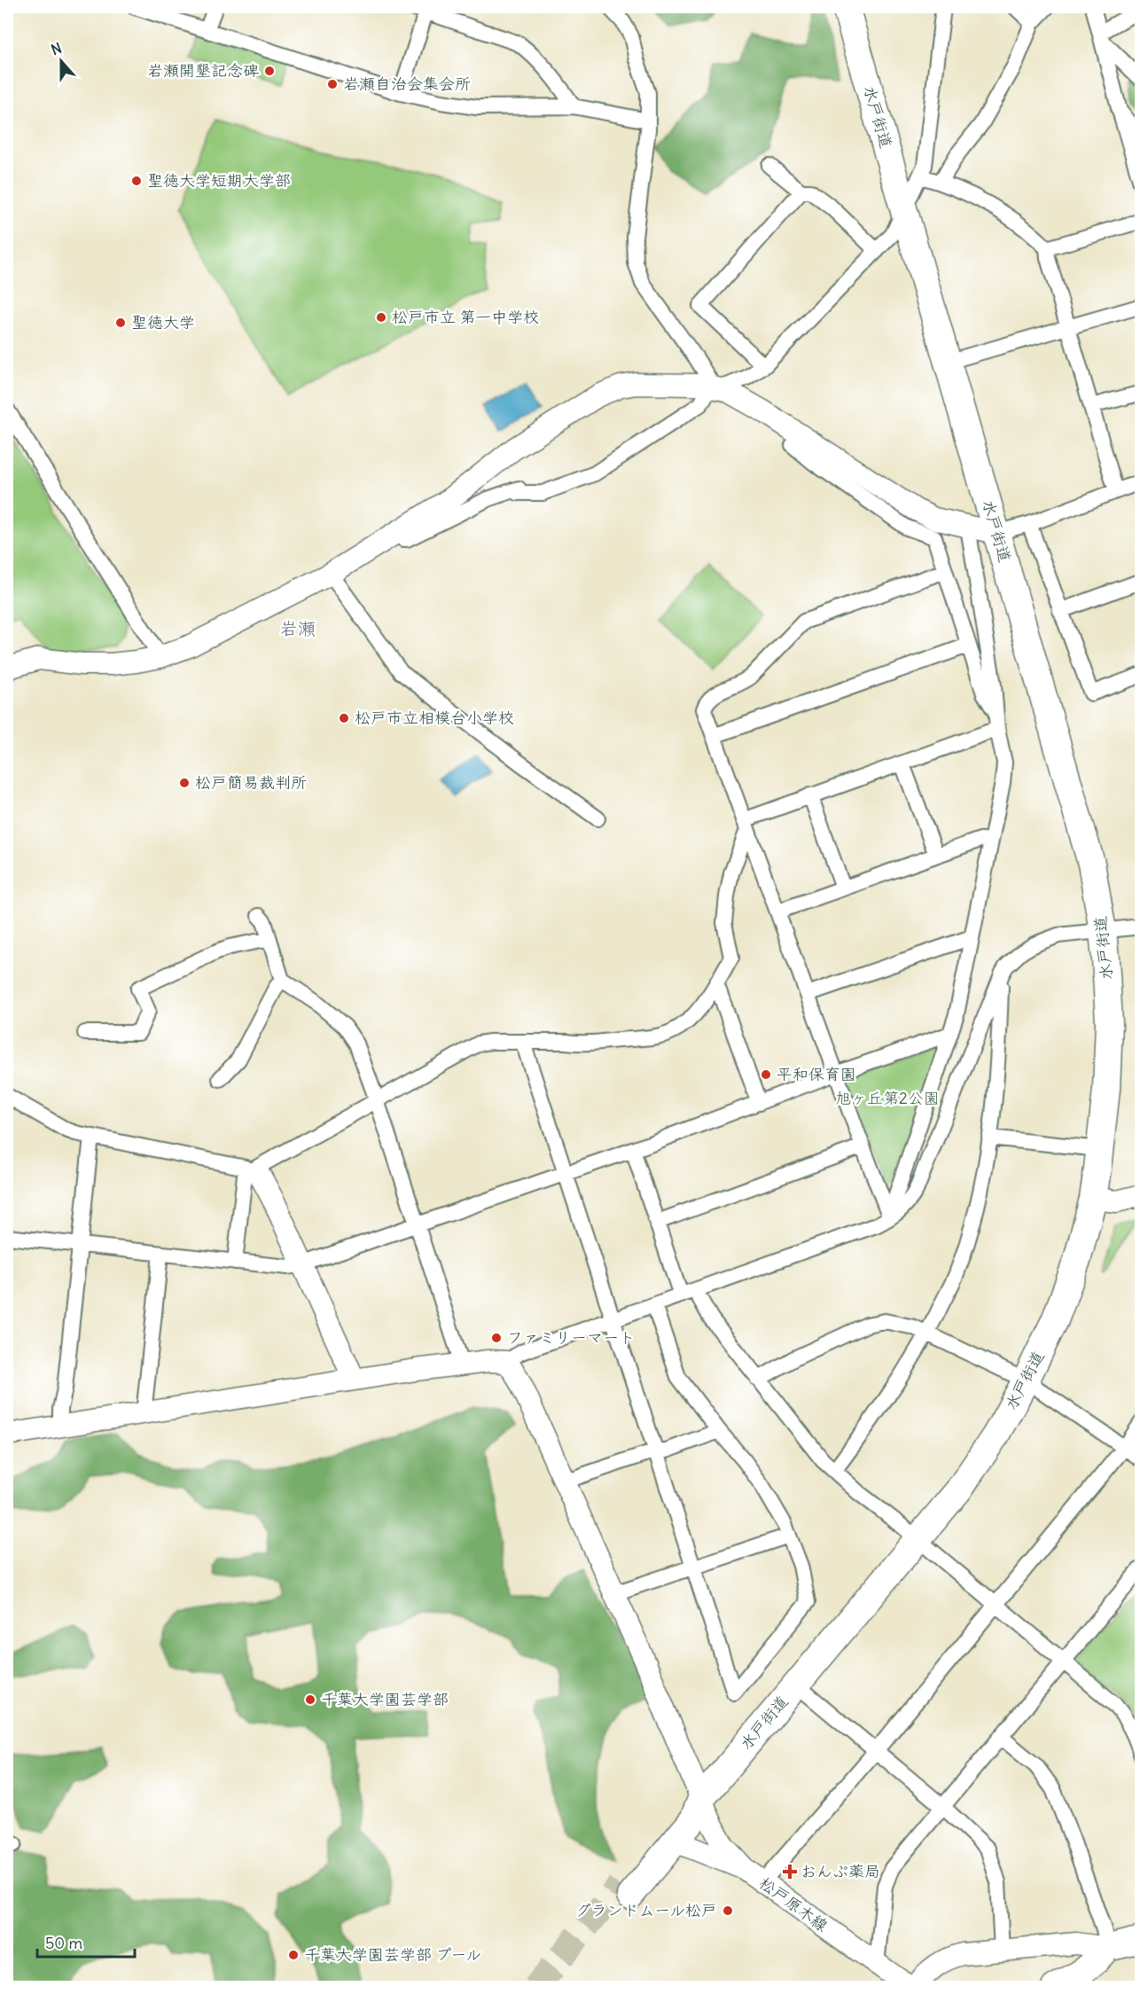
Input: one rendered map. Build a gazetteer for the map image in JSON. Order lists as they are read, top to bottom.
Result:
{
  "streets": {
    "highway": ["水戸街道"],
    "street": ["松戸原木線"]
  },
  "crossings": [
    ["水戸街道", "松戸原木線"]
  ],
  "districts": ["岩瀬"],
  "parks": ["旭ヶ丘第2公園"],
  "places": {
    "other": [
      "岩瀬開墾記念碑",
      "岩瀬自治会集会所",
      "聖徳大学短期大学部",
      "松戸市立 第一中学校",
      "聖徳大学",
      "松戸市立相模台小学校",
      "松戸簡易裁判所",
      "平和保育園",
      "ファミリーマート",
      "千葉大学園芸学部",
      "グランドムール松戸",
      "千葉大学園芸学部 プール"
    ],
    "health": ["おんぷ薬局"]
  },
  "scale_bar": "50 m",
  "north": "top"
}
